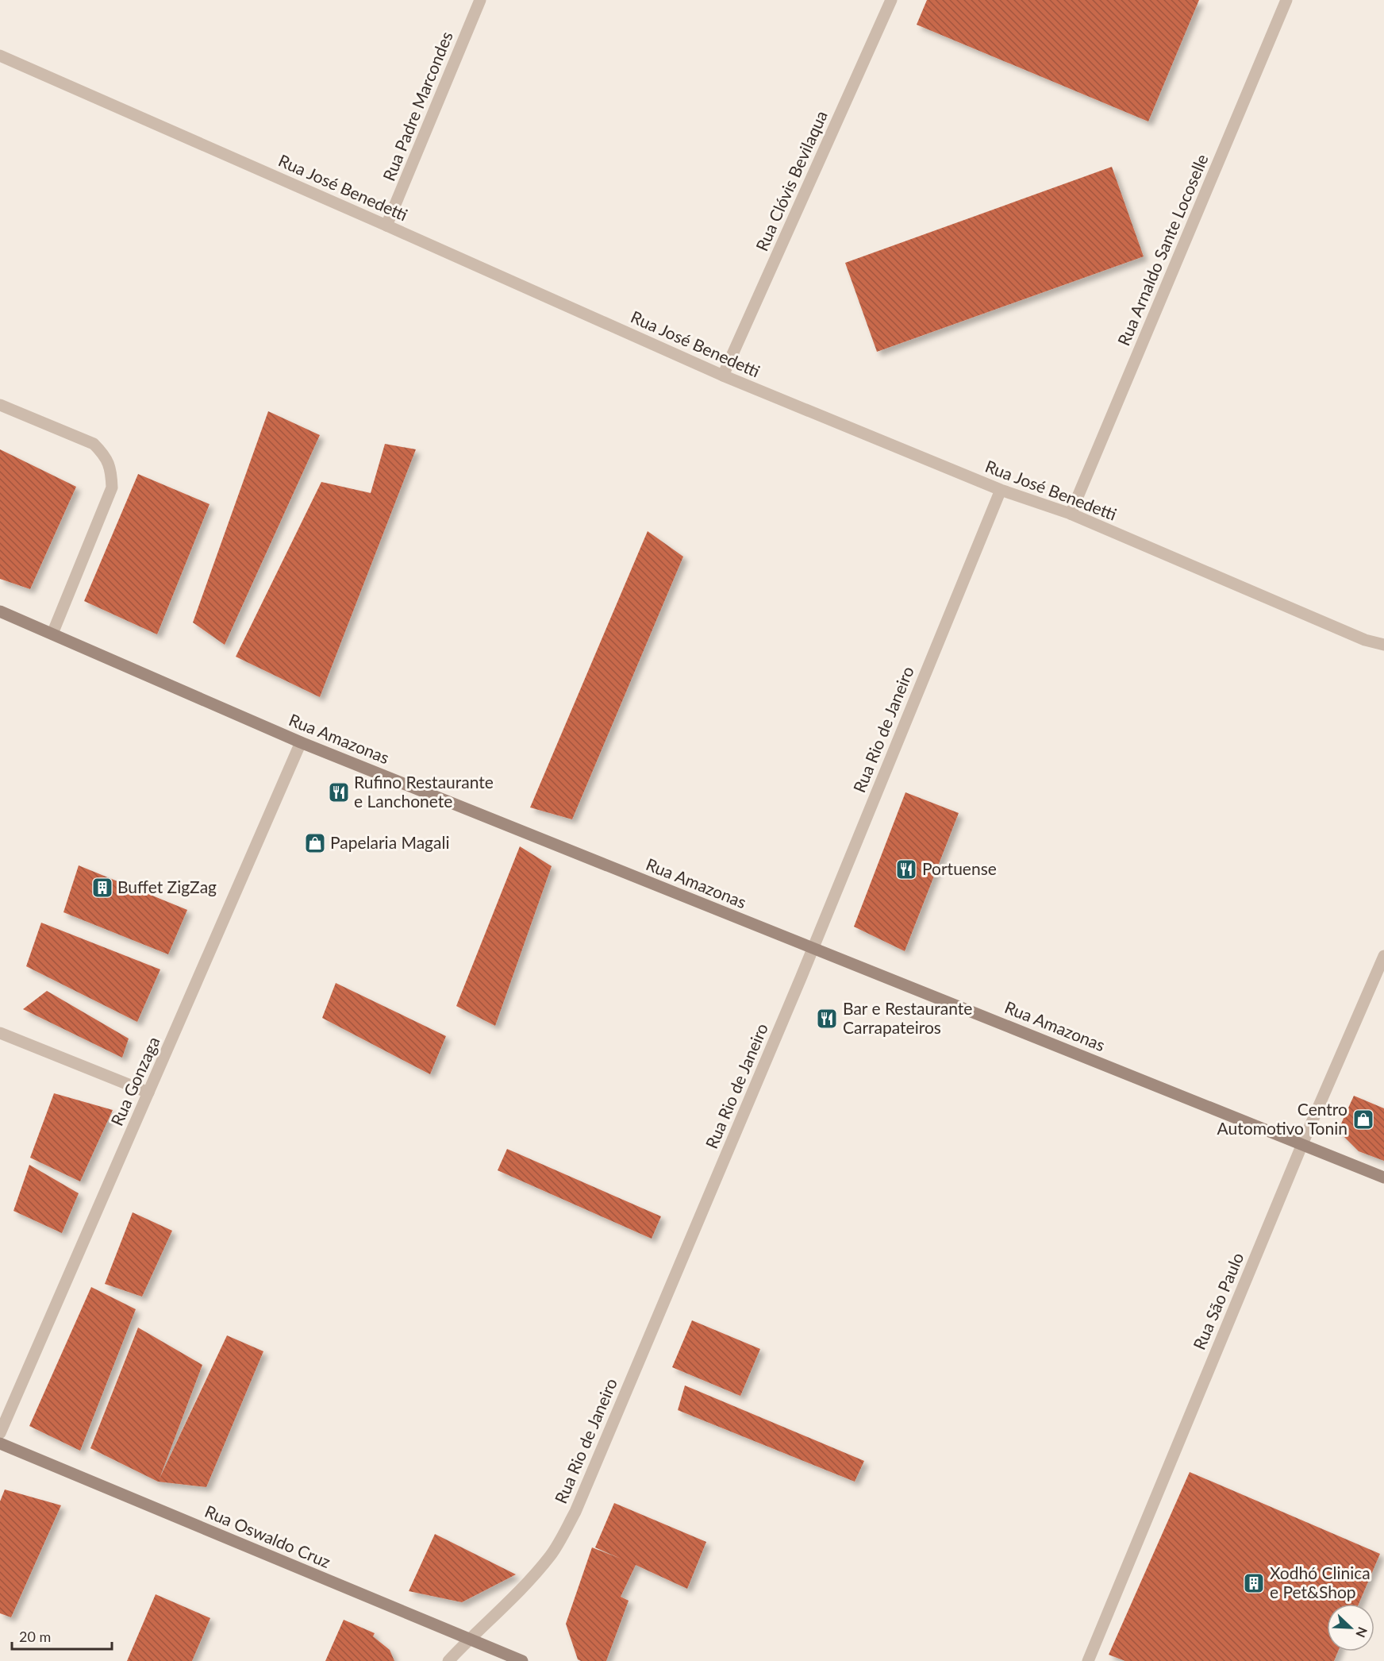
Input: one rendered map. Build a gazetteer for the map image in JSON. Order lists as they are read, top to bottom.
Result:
{
  "streets": {
    "main road": ["Rua Amazonas", "Rua Oswaldo Cruz"],
    "street": [
      "Rua Padre Marcondes",
      "Rua Clóvis Bevilaqua",
      "Rua José Benedetti",
      "Rua Arnaldo Sante Locoselle",
      "Rua Rio de Janeiro",
      "Rua Gonzaga",
      "Rua São Paulo"
    ]
  },
  "crossings": [
    ["Rua Padre Marcondes", "Rua José Benedetti"],
    ["Rua Clóvis Bevilaqua", "Rua José Benedetti"],
    ["Rua José Benedetti", "Rua Arnaldo Sante Locoselle"],
    ["Rua José Benedetti", "Rua Rio de Janeiro"],
    ["Rua Rio de Janeiro", "Rua Amazonas"],
    ["Rua Rio de Janeiro", "Rua Oswaldo Cruz"],
    ["Rua Amazonas", "Rua Gonzaga"],
    ["Rua Amazonas", "Rua São Paulo"]
  ],
  "places": {
    "restaurant": ["Rufino Restaurante e Lanchonete", "Portuense", "Bar e Restaurante Carrapateiros"],
    "shop": ["Papelaria Magali", "Centro Automotivo Tonin"],
    "building": ["Buffet ZigZag", "Xodhó Clinica e Pet&Shop"]
  },
  "scale_bar": "20 m",
  "north": "bottom right"
}
